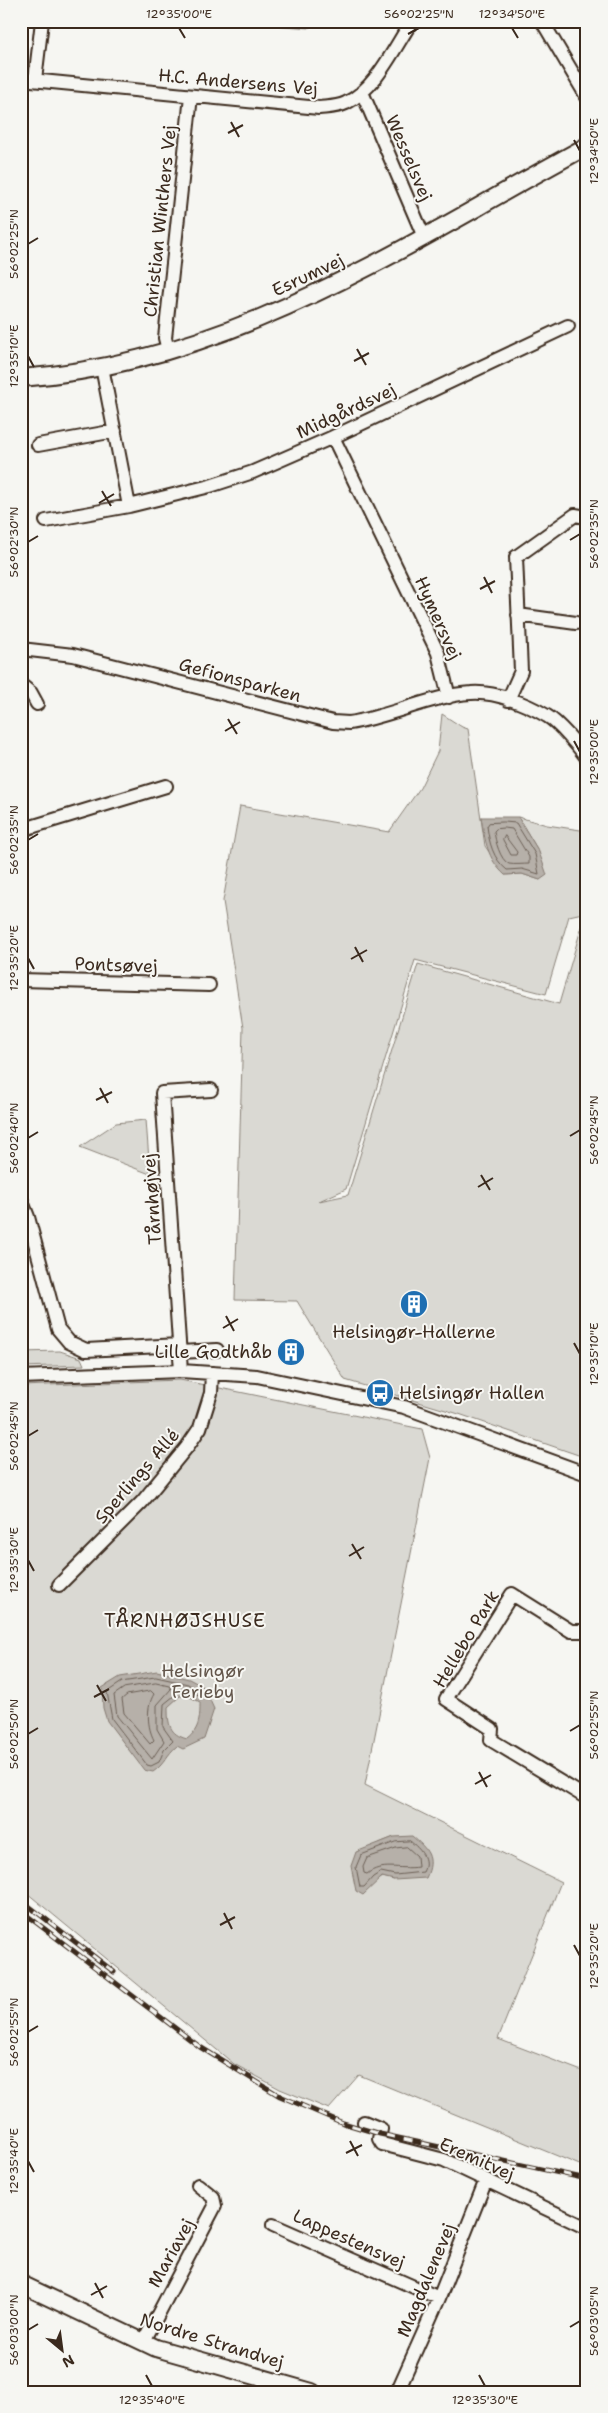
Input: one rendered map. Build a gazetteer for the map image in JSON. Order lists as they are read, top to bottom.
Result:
{
  "streets": {
    "main road": ["Esrumvej", "Nordre Strandvej"],
    "street": [
      "H.C. Andersens Vej",
      "Wesselsvej",
      "Christian Winthers Vej",
      "Midgårdsvej",
      "Hymersvej",
      "Gefionsparken",
      "Pontsøvej",
      "Tårnhøjvej",
      "Sperlings Allé",
      "Hellebo Park",
      "Eremitvej",
      "Lappestensvej",
      "Mariavej",
      "Magdalenevej"
    ]
  },
  "crossings": [
    ["H.C. Andersens Vej", "Wesselsvej"],
    ["H.C. Andersens Vej", "Christian Winthers Vej"],
    ["Wesselsvej", "Esrumvej"],
    ["Christian Winthers Vej", "Esrumvej"],
    ["Midgårdsvej", "Hymersvej"],
    ["Hymersvej", "Gefionsparken"],
    ["Eremitvej", "Magdalenevej"],
    ["Lappestensvej", "Magdalenevej"],
    ["Mariavej", "Nordre Strandvej"]
  ],
  "districts": ["TÅRNHØJSHUSE"],
  "parks": ["Helsingør Ferieby"],
  "places": {
    "building": ["Helsingør-Hallerne", "Lille Godthåb"],
    "bus stop": ["Helsingør Hallen"]
  },
  "north": "bottom right",
  "coordinates": [
    "12°35'00\"E",
    "56°02'25\"N",
    "12°34'50\"E",
    "12°35'10\"E",
    "56°02'35\"N",
    "56°02'30\"N",
    "12°35'20\"E",
    "56°02'45\"N",
    "56°02'40\"N",
    "12°35'30\"E",
    "56°02'55\"N",
    "56°02'50\"N",
    "12°35'40\"E",
    "56°03'05\"N",
    "56°03'00\"N"
  ]
}
